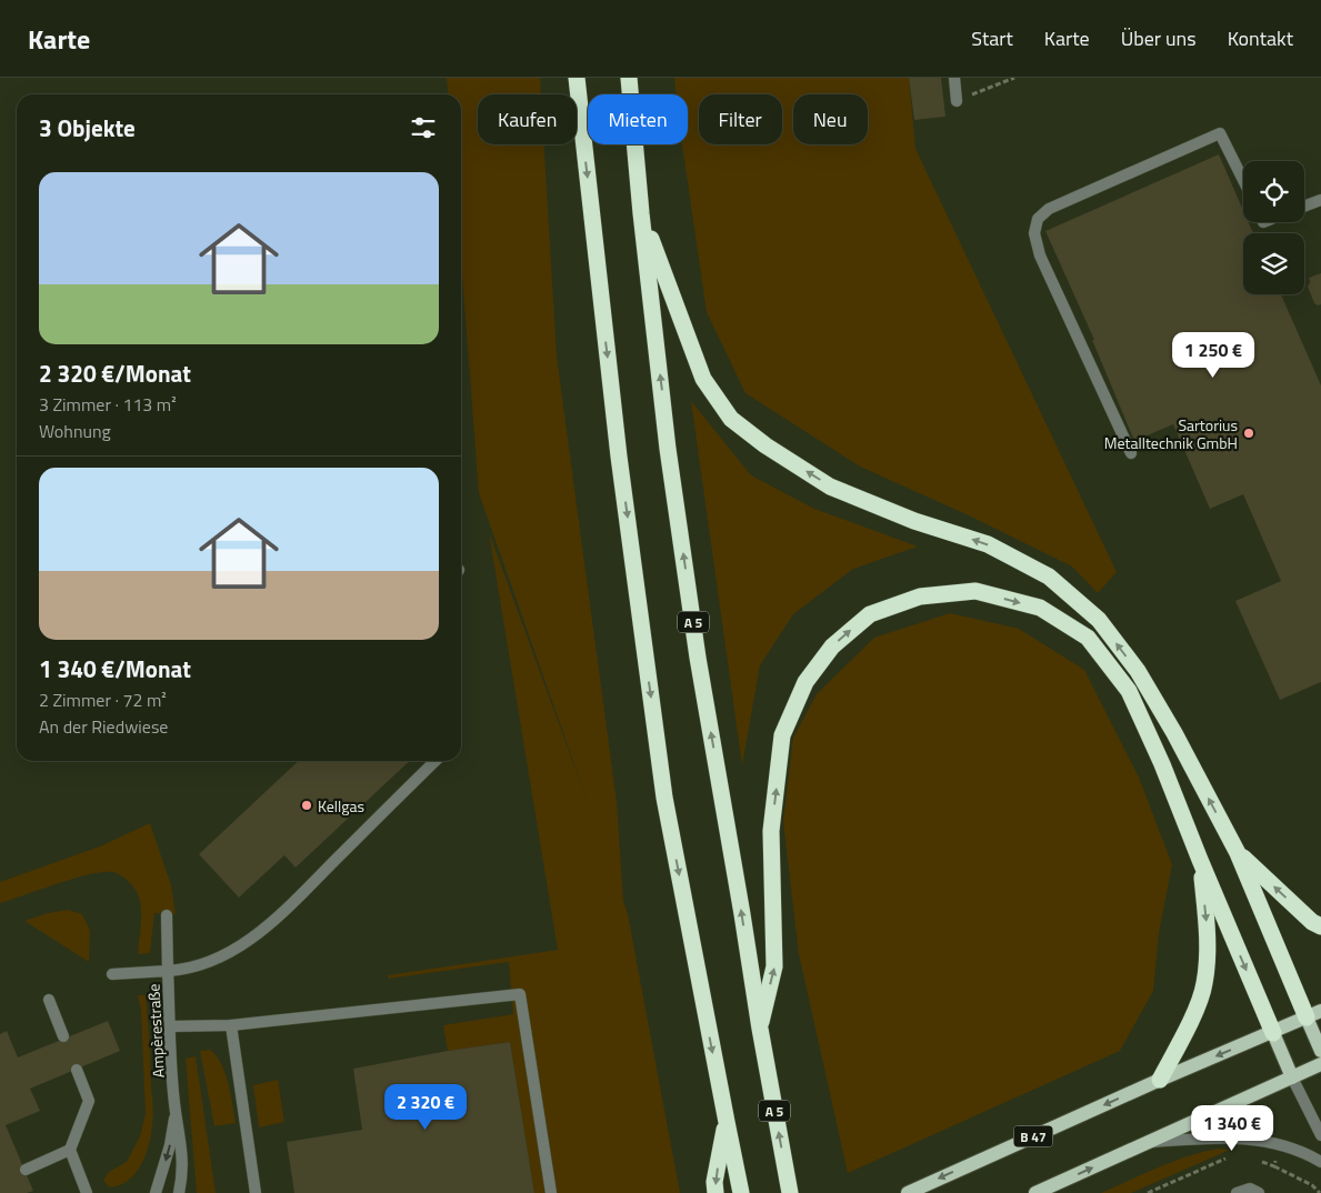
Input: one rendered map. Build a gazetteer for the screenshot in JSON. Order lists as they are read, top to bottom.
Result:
{
  "streets": {
    "highway": ["A 5"],
    "main road": ["B 47"],
    "street": ["Ampèrestraße"]
  },
  "places": ["Sartorius Metalltechnik GmbH", "Kellgas"],
  "page": {
    "header": "Karte",
    "nav": [
      "Start",
      "Karte",
      "Über uns",
      "Kontakt"
    ],
    "chip": [
      "Kaufen",
      "Mieten",
      "Filter",
      "Neu"
    ],
    "heading": "3 Objekte",
    "list": [
      {
        "name": "2 320 €/Monat",
        "note": "3 Zimmer · 113 m² · Wohnung"
      },
      {
        "name": "1 340 €/Monat",
        "note": "2 Zimmer · 72 m² · An der Riedwiese"
      }
    ],
    "price": ["1 250 €", "2 320 €", "1 340 €"]
  }
}
